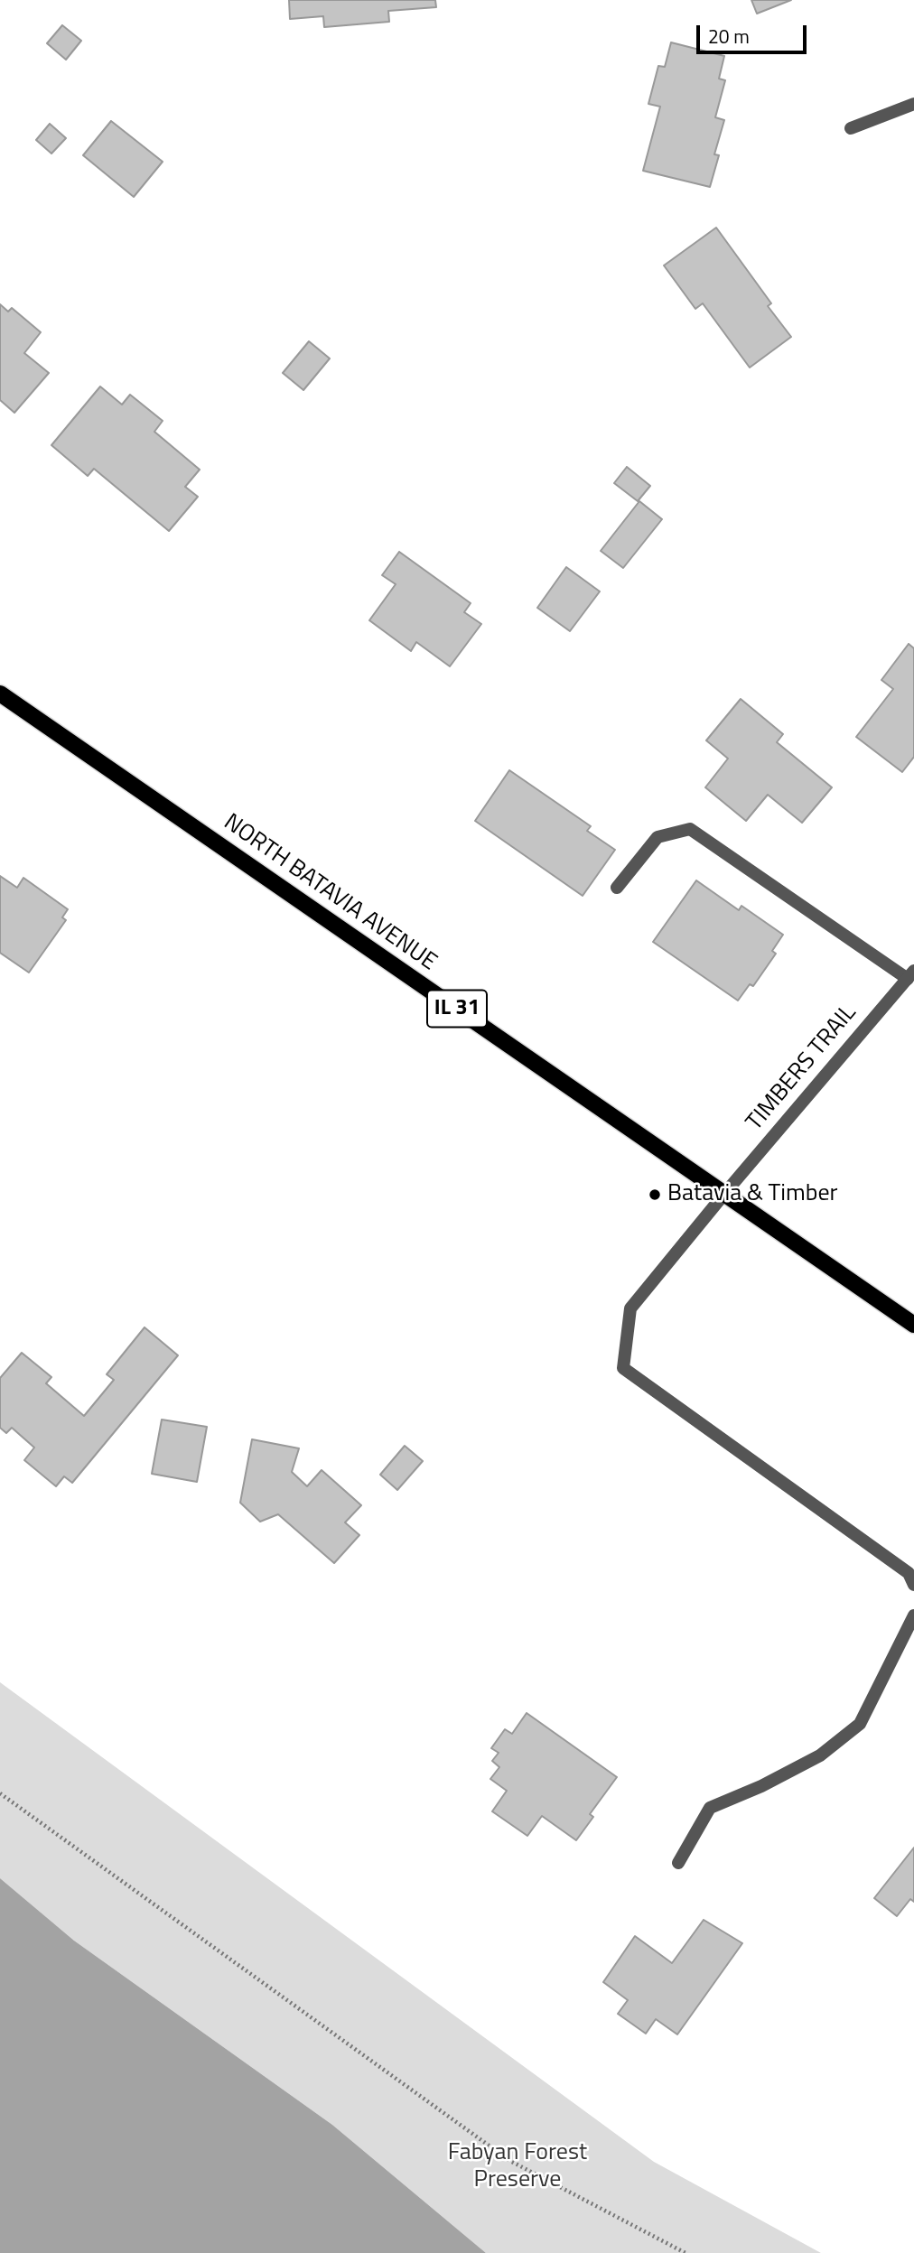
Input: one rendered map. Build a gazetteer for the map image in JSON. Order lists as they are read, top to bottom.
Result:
{
  "streets": {
    "main road": ["NORTH BATAVIA AVENUE", "IL 31"],
    "street": ["TIMBERS TRAIL"]
  },
  "crossings": [
    ["NORTH BATAVIA AVENUE", "TIMBERS TRAIL"]
  ],
  "parks": ["Fabyan Forest Preserve"],
  "places": ["Batavia & Timber"],
  "scale_bar": "20 m"
}
